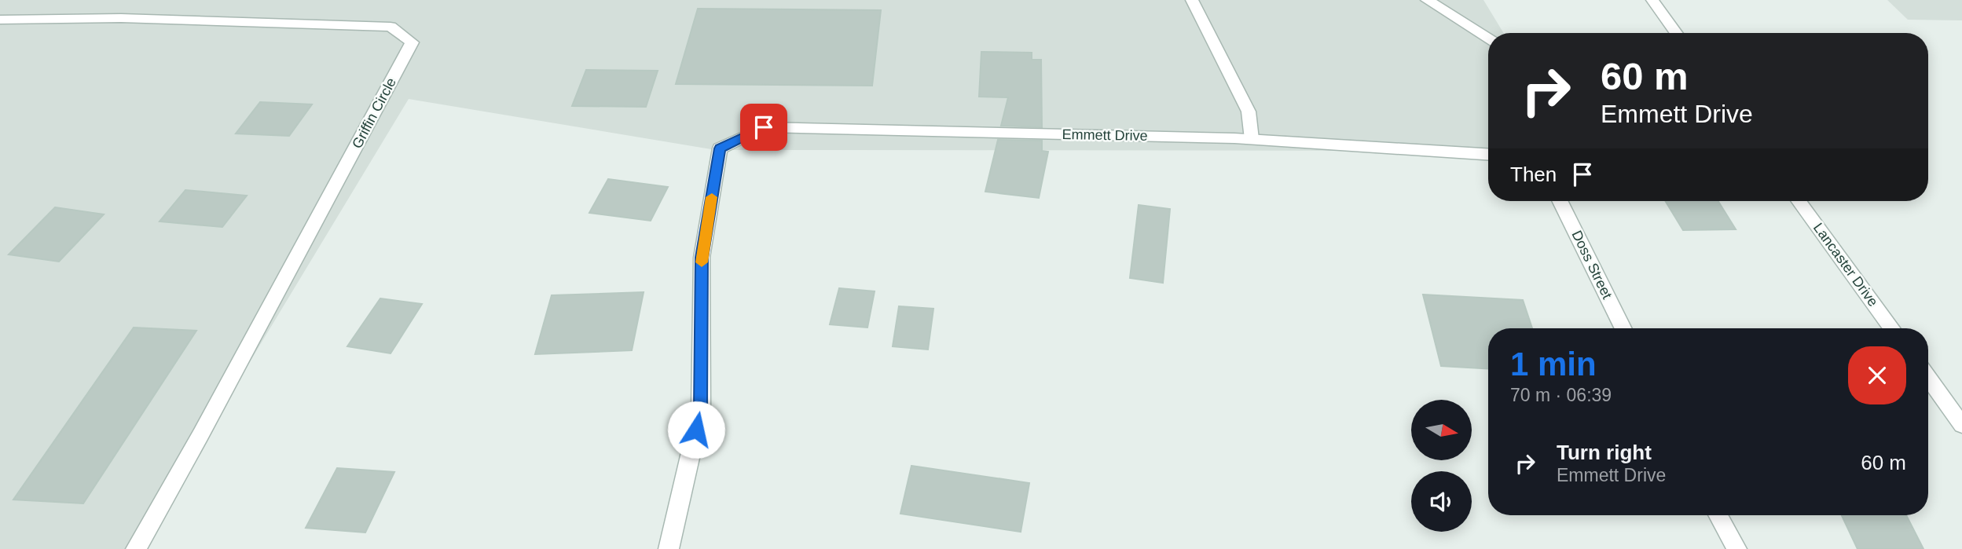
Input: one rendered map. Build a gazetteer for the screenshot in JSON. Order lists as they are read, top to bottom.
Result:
{
  "streets": {
    "street": [
      "Griffin Circle",
      "Emmett Drive",
      "Doss Street",
      "Lancaster Drive"
    ]
  },
  "north": "right",
  "page": {
    "turn": ["60 m", "Emmett Drive"],
    "then": "Then",
    "heading": ["1 min", "70 m · 06:39"],
    "list": [
      {
        "name": "Turn right",
        "note": "Emmett Drive",
        "value": "60 m"
      }
    ]
  }
}
